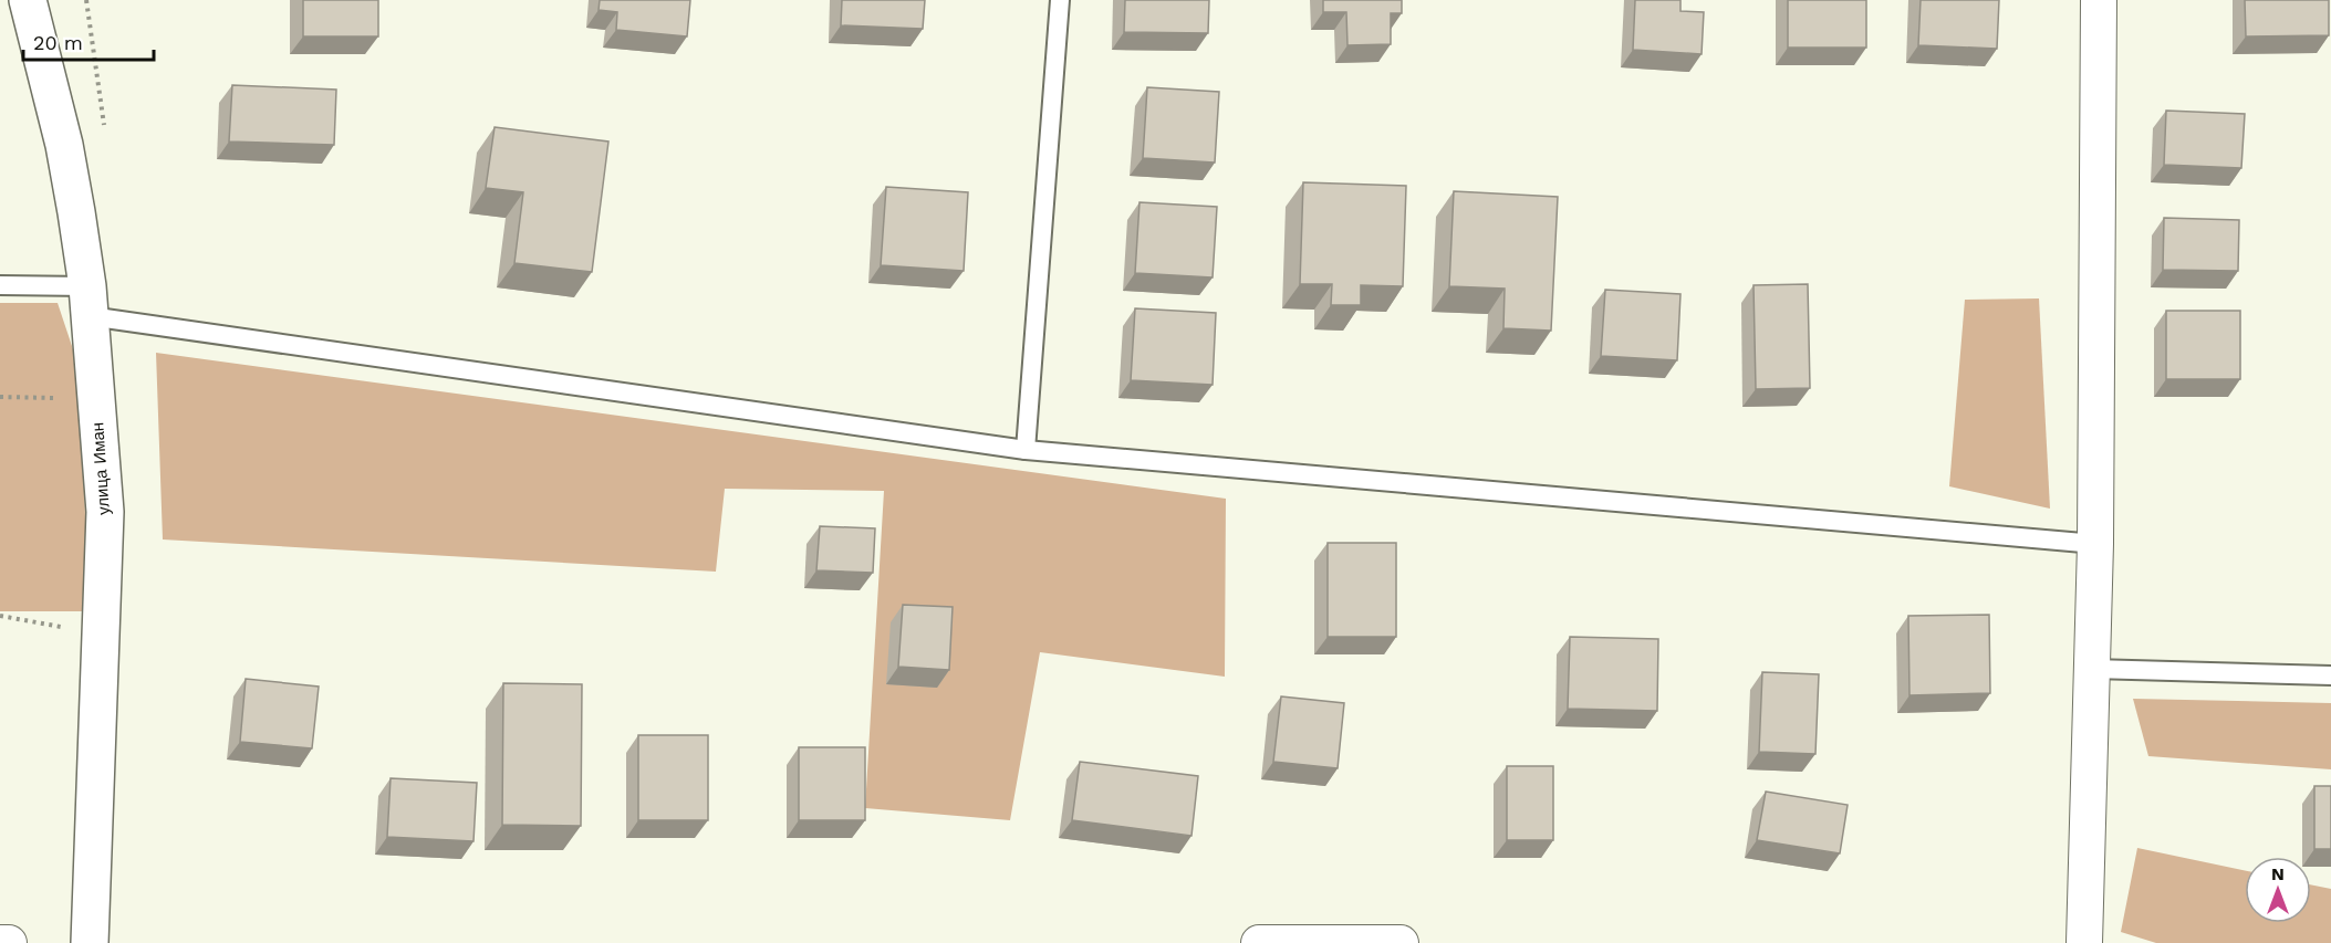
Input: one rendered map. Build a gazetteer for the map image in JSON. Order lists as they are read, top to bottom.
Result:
{
  "streets": {
    "street": ["улица Иман"]
  },
  "scale_bar": "20 m",
  "north": "top"
}
